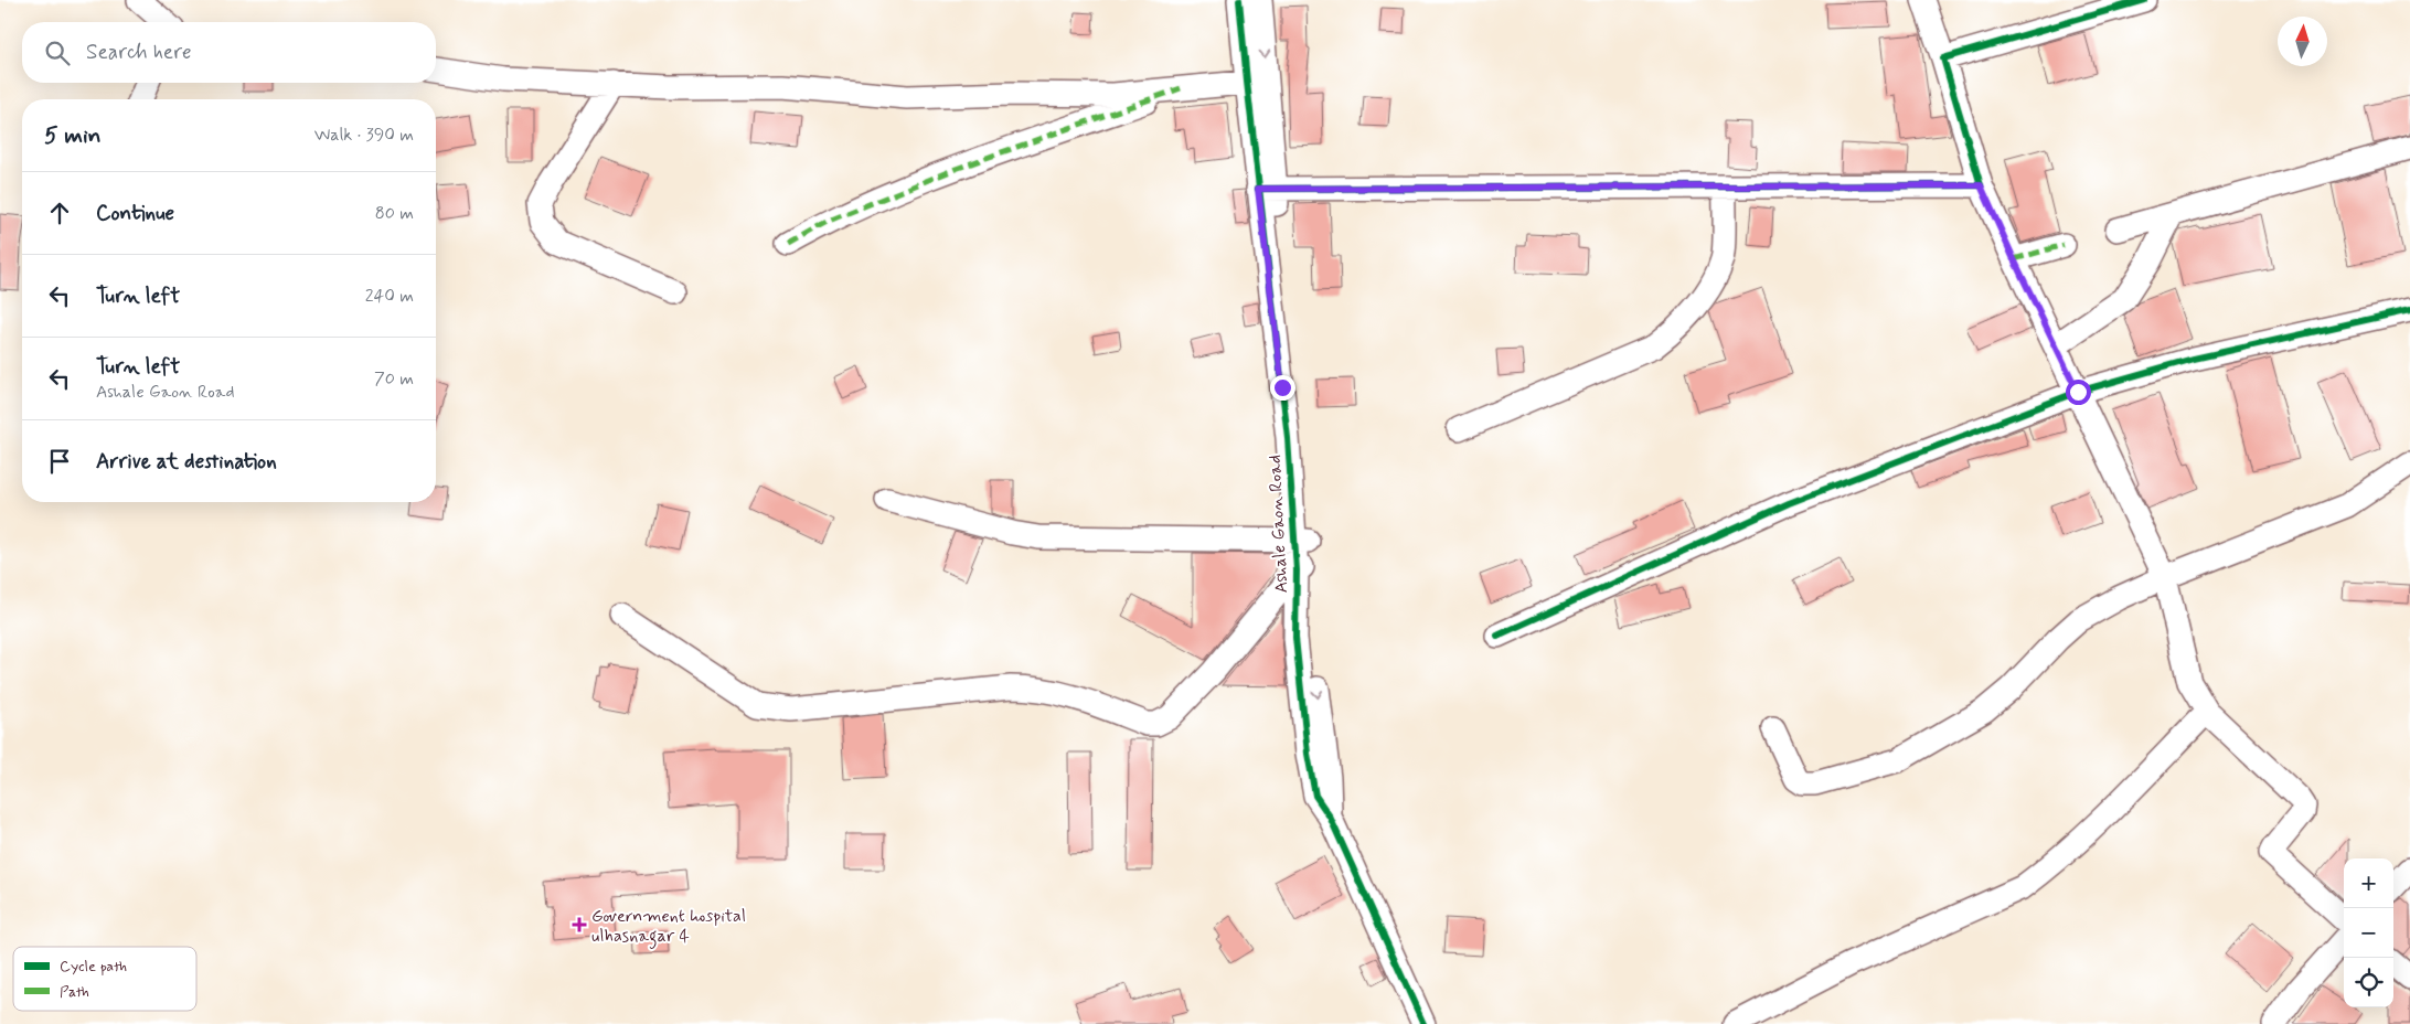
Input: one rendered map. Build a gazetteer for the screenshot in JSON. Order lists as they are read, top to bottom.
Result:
{
  "streets": {
    "street": ["Ashale Gaon Road"]
  },
  "places": {
    "health": ["Government hospital ulhasnagar 4"]
  },
  "legend": ["Cycle path", "Path"],
  "north": "top",
  "page": {
    "search": "Search here",
    "heading": ["5 min", "Walk · 390 m"],
    "list": [
      ["Continue", "80 m"],
      ["Turn left", "240 m"],
      ["Turn left", "Ashale Gaon Road", "70 m"],
      "Arrive at destination"
    ],
    "map_buttons": ["+", "−"]
  }
}
